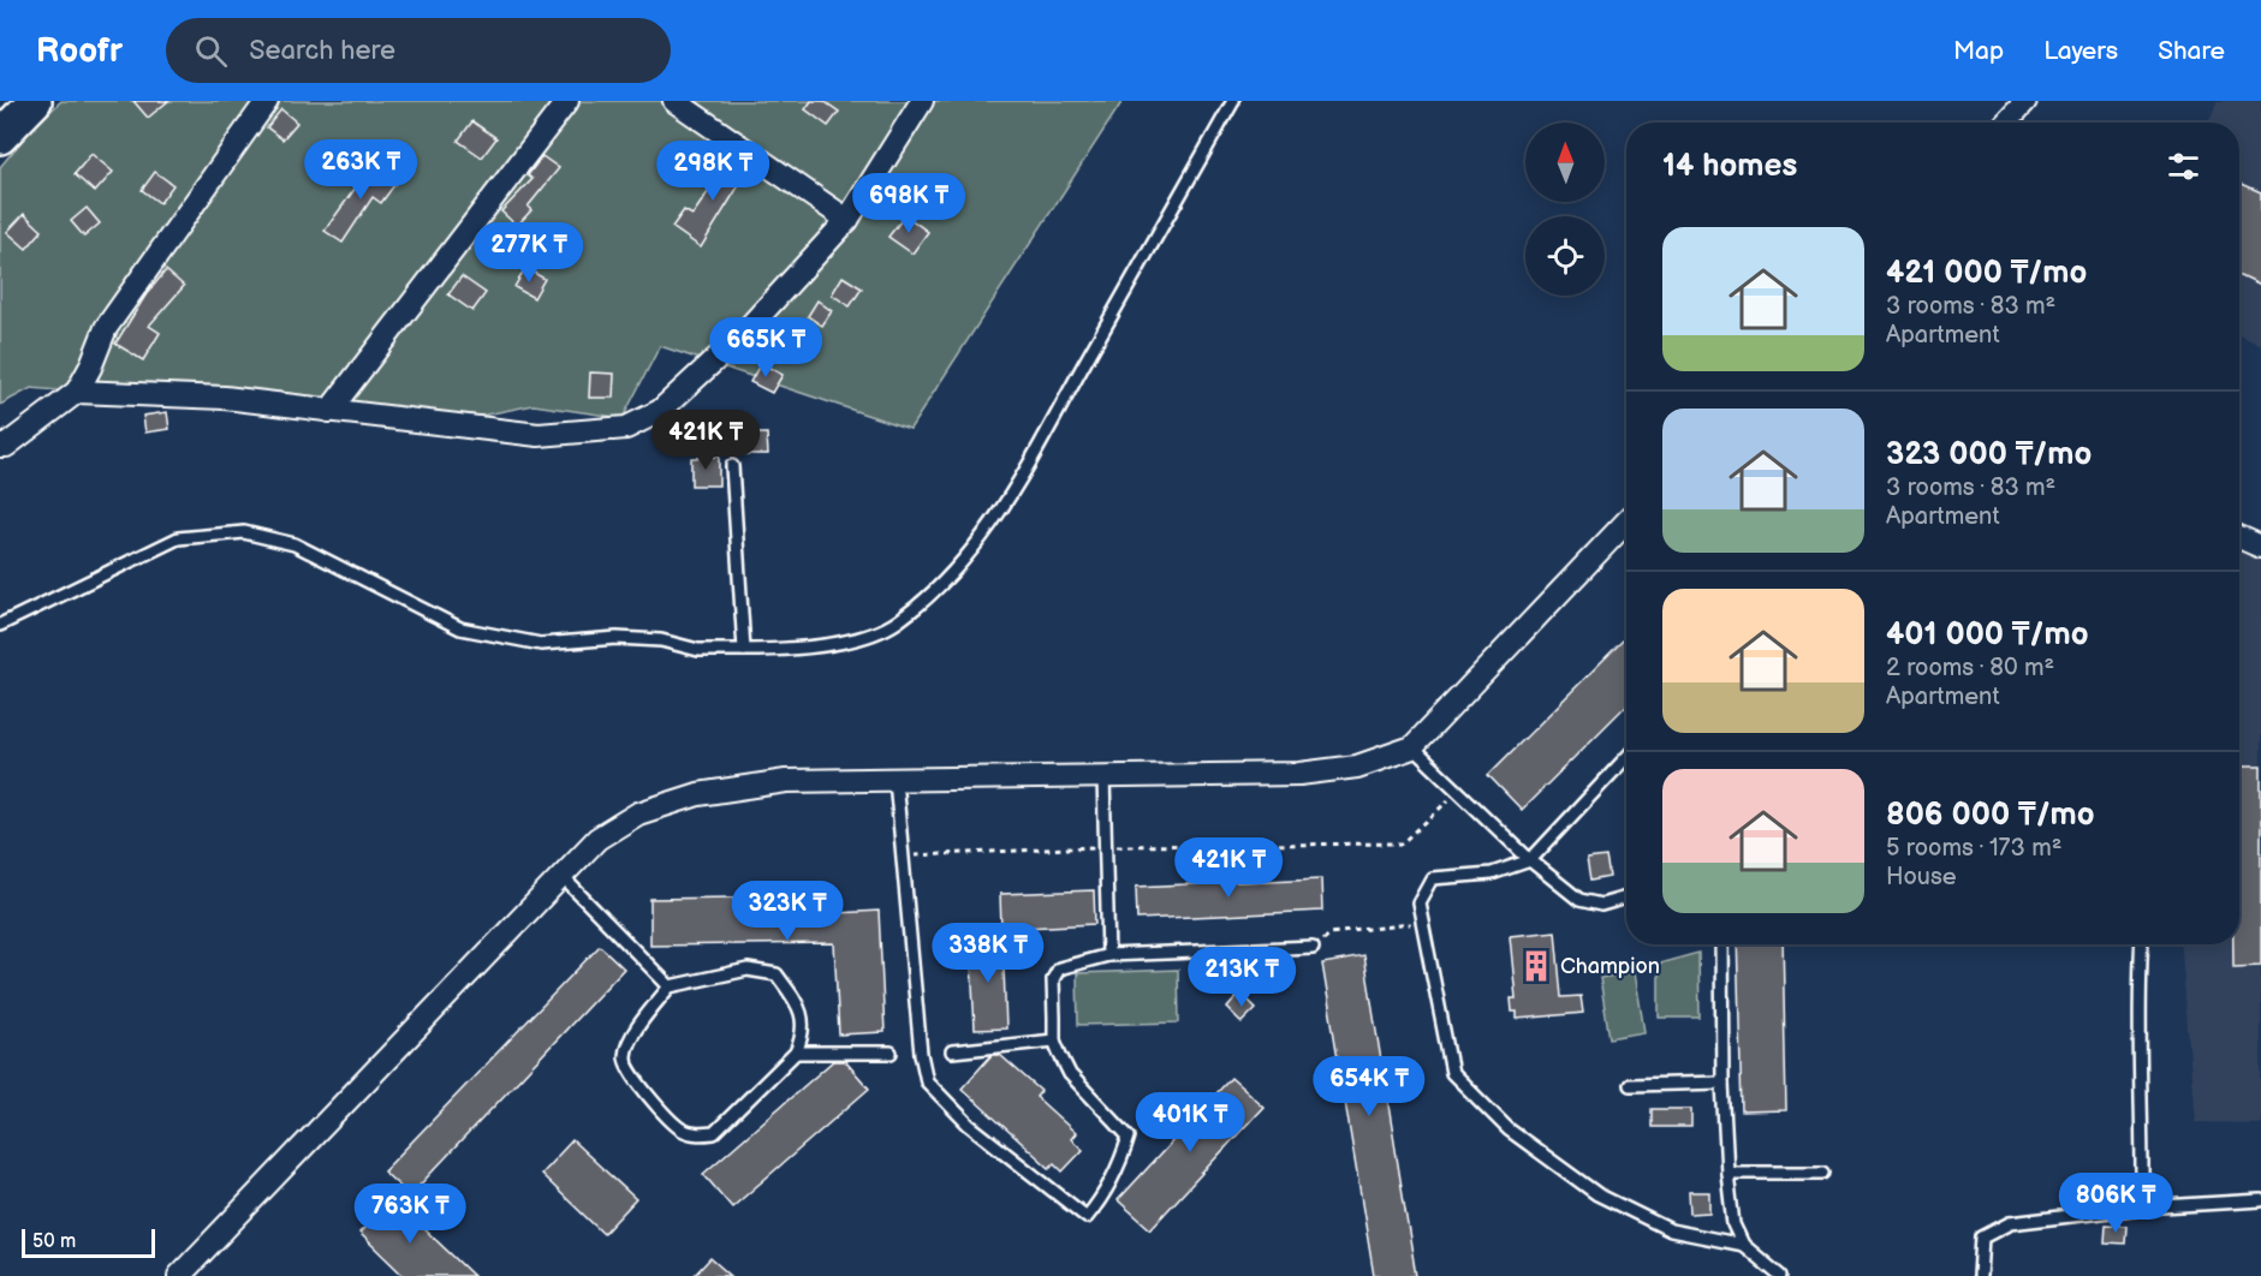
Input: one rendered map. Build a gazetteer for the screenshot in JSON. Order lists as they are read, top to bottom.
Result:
{
  "places": {
    "building": ["Champion"]
  },
  "scale_bar": "50 m",
  "north": "top",
  "page": {
    "header": "Roofr",
    "search": "Search here",
    "nav": ["Map", "Layers", "Share"],
    "heading": "14 homes",
    "price": [
      "263K ₸",
      "298K ₸",
      "698K ₸",
      "277K ₸",
      "665K ₸",
      "421K ₸",
      "421K ₸",
      "323K ₸",
      "338K ₸",
      "213K ₸",
      "654K ₸",
      "401K ₸",
      "806K ₸",
      "763K ₸"
    ],
    "list": [
      {
        "name": "421 000 ₸/mo",
        "note": "3 rooms · 83 m² · Apartment"
      },
      {
        "name": "323 000 ₸/mo",
        "note": "3 rooms · 83 m² · Apartment"
      },
      {
        "name": "401 000 ₸/mo",
        "note": "2 rooms · 80 m² · Apartment"
      },
      {
        "name": "806 000 ₸/mo",
        "note": "5 rooms · 173 m² · House"
      }
    ],
    "scale": "50 m"
  }
}
